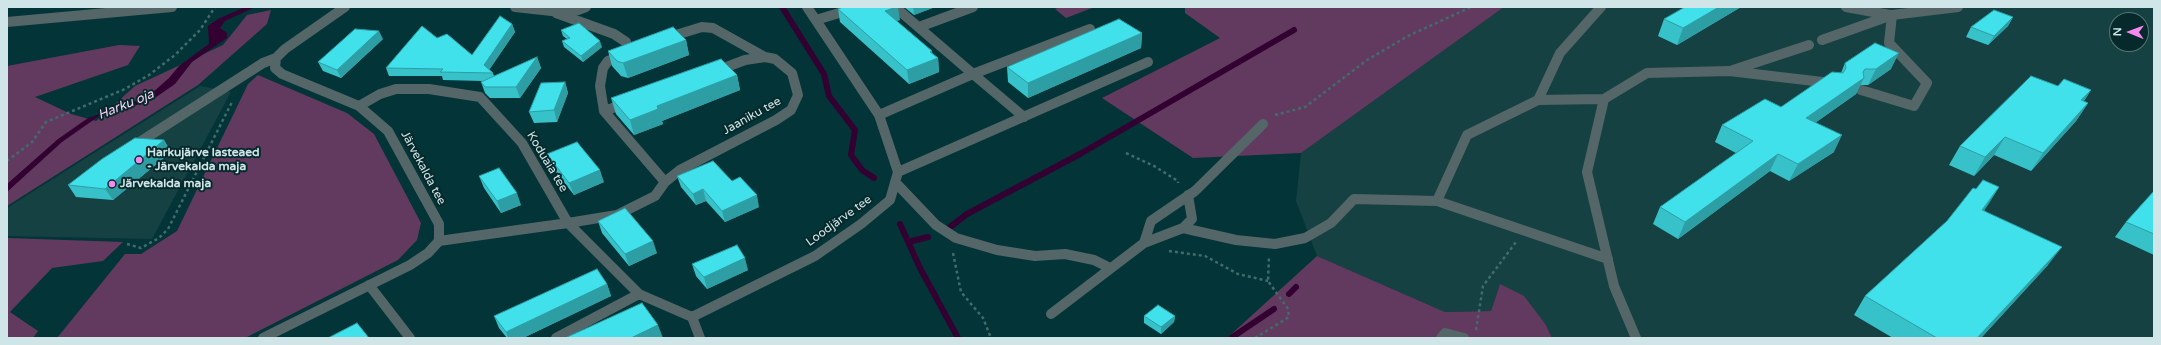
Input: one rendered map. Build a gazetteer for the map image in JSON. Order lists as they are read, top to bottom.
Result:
{
  "streets": {
    "street": [
      "Jaaniku tee",
      "Koduaia tee",
      "Järvekalda tee",
      "Loodjärve tee"
    ]
  },
  "crossings": [
    ["Jaaniku tee", "Koduaia tee"],
    ["Koduaia tee", "Järvekalda tee"]
  ],
  "water": ["Harku oja"],
  "places": ["Harkujärve lasteaed - Järvekalda maja", "Järvekalda maja"],
  "north": "left"
}
